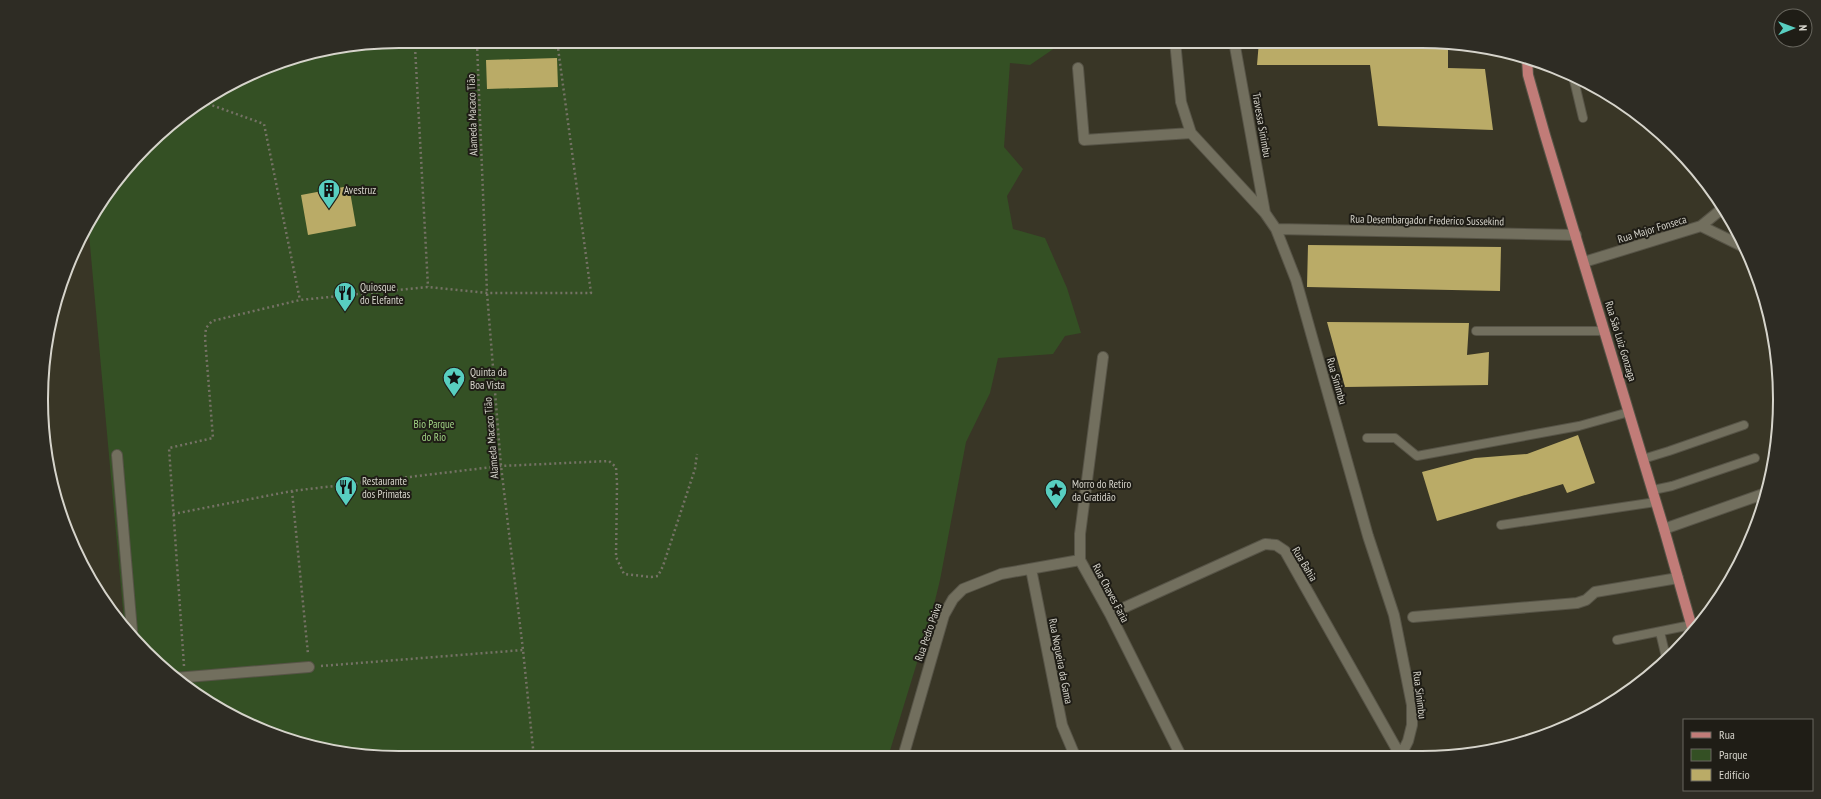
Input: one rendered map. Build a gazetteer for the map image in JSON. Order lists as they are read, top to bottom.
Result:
{
  "streets": {
    "main road": ["Rua São Luiz Gonzaga"],
    "street": [
      "Travessa Sinimbu",
      "Rua Desembargador Frederico Sussekind",
      "Rua Major Fonseca",
      "Rua Sinimbu",
      "Rua Bahia",
      "Rua Chaves Faria",
      "Rua Pedro Paiva",
      "Rua Nogueira da Gama"
    ],
    "path": ["Alameda Macaco Tião"]
  },
  "crossings": [
    ["Travessa Sinimbu", "Rua Sinimbu"],
    ["Rua Desembargador Frederico Sussekind", "Rua São Luiz Gonzaga"],
    ["Rua Desembargador Frederico Sussekind", "Rua Sinimbu"],
    ["Rua Major Fonseca", "Rua São Luiz Gonzaga"],
    ["Rua Bahia", "Rua Chaves Faria"],
    ["Rua Chaves Faria", "Rua Pedro Paiva"],
    ["Rua Pedro Paiva", "Rua Nogueira da Gama"]
  ],
  "parks": ["Bio Parque do Rio"],
  "places": {
    "building": ["Avestruz"],
    "restaurant": ["Quiosque do Elefante", "Restaurante dos Primatas"],
    "place": ["Quinta da Boa Vista", "Morro do Retiro da Gratidão"]
  },
  "legend": ["Rua", "Parque", "Edifício"],
  "north": "right"
}
